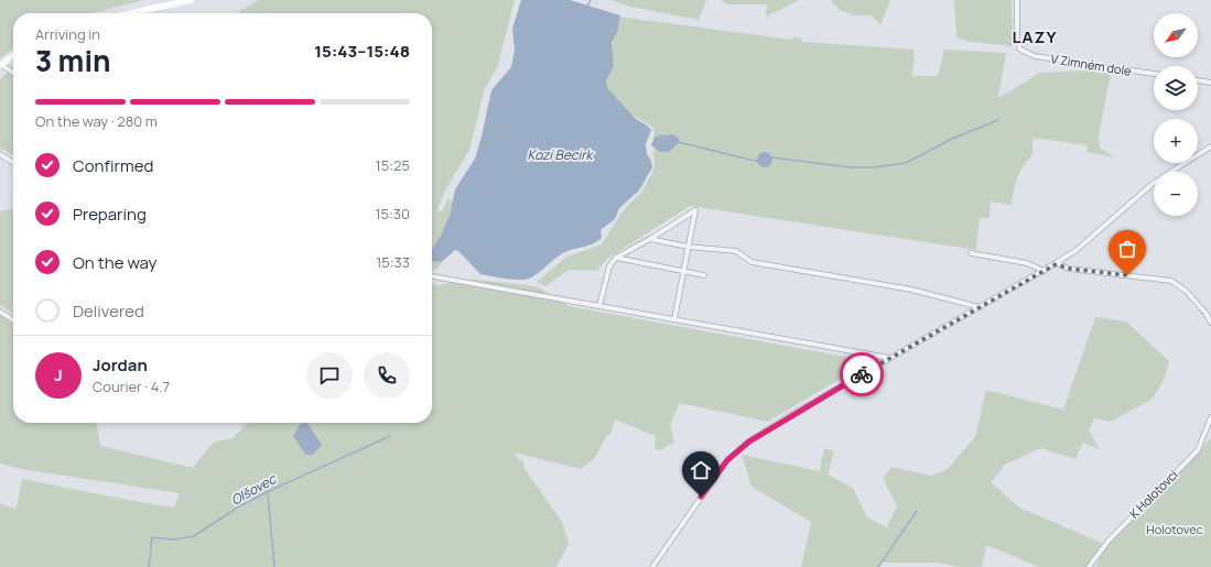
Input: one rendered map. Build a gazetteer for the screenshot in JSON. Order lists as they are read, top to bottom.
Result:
{
  "streets": {
    "street": ["V Zimném dole", "K Holotovci"]
  },
  "districts": ["LAZY"],
  "water": ["Kozí Becirk", "Olšovec"],
  "parks": ["Holotovec"],
  "north": "bottom left",
  "page": {
    "map_buttons": ["+", "−"],
    "heading": ["3 min", "Arriving in", "15:43–15:48"],
    "panel": ["Jordan", "Courier · 4.7"],
    "bar": "On the way · 280 m",
    "list": [
      ["Confirmed", "15:25"],
      ["Preparing", "15:30"],
      ["On the way", "15:33"],
      "Delivered"
    ],
    "round": "J"
  }
}
